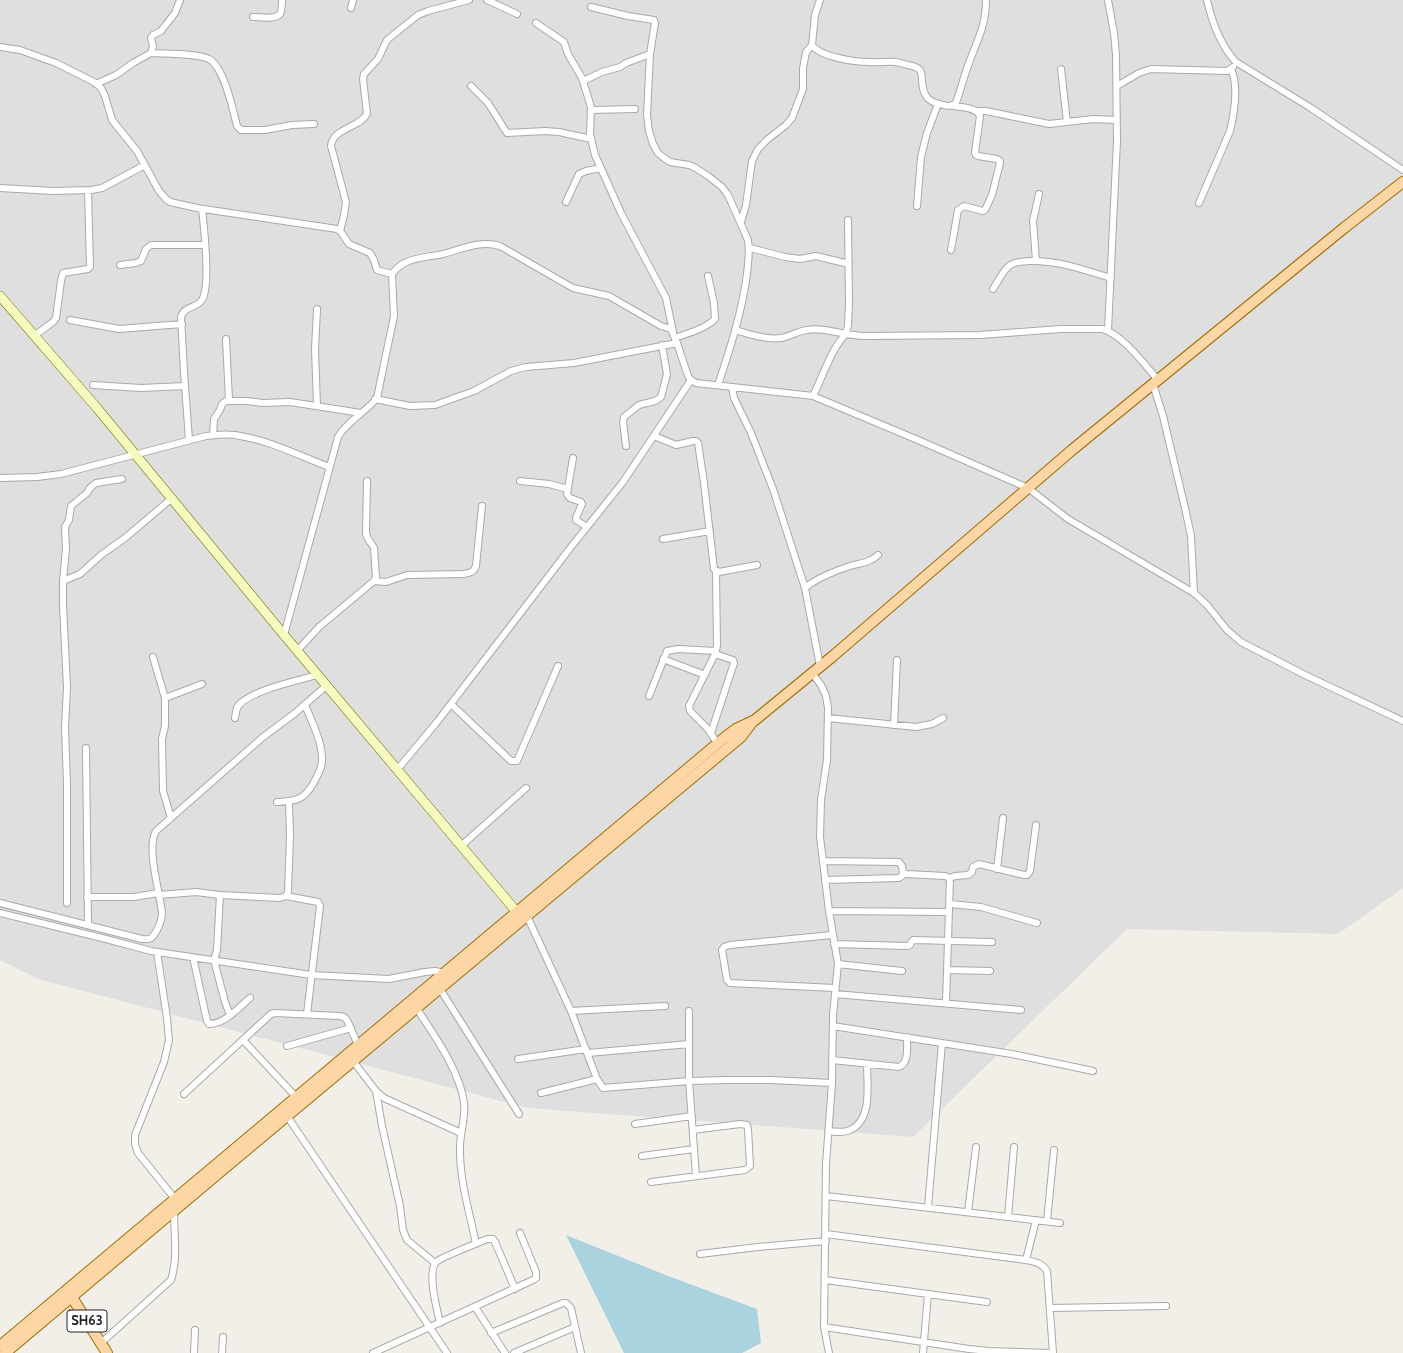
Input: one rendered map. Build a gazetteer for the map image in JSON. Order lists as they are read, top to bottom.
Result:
{
  "streets": {
    "main road": ["SH63"]
  }
}
